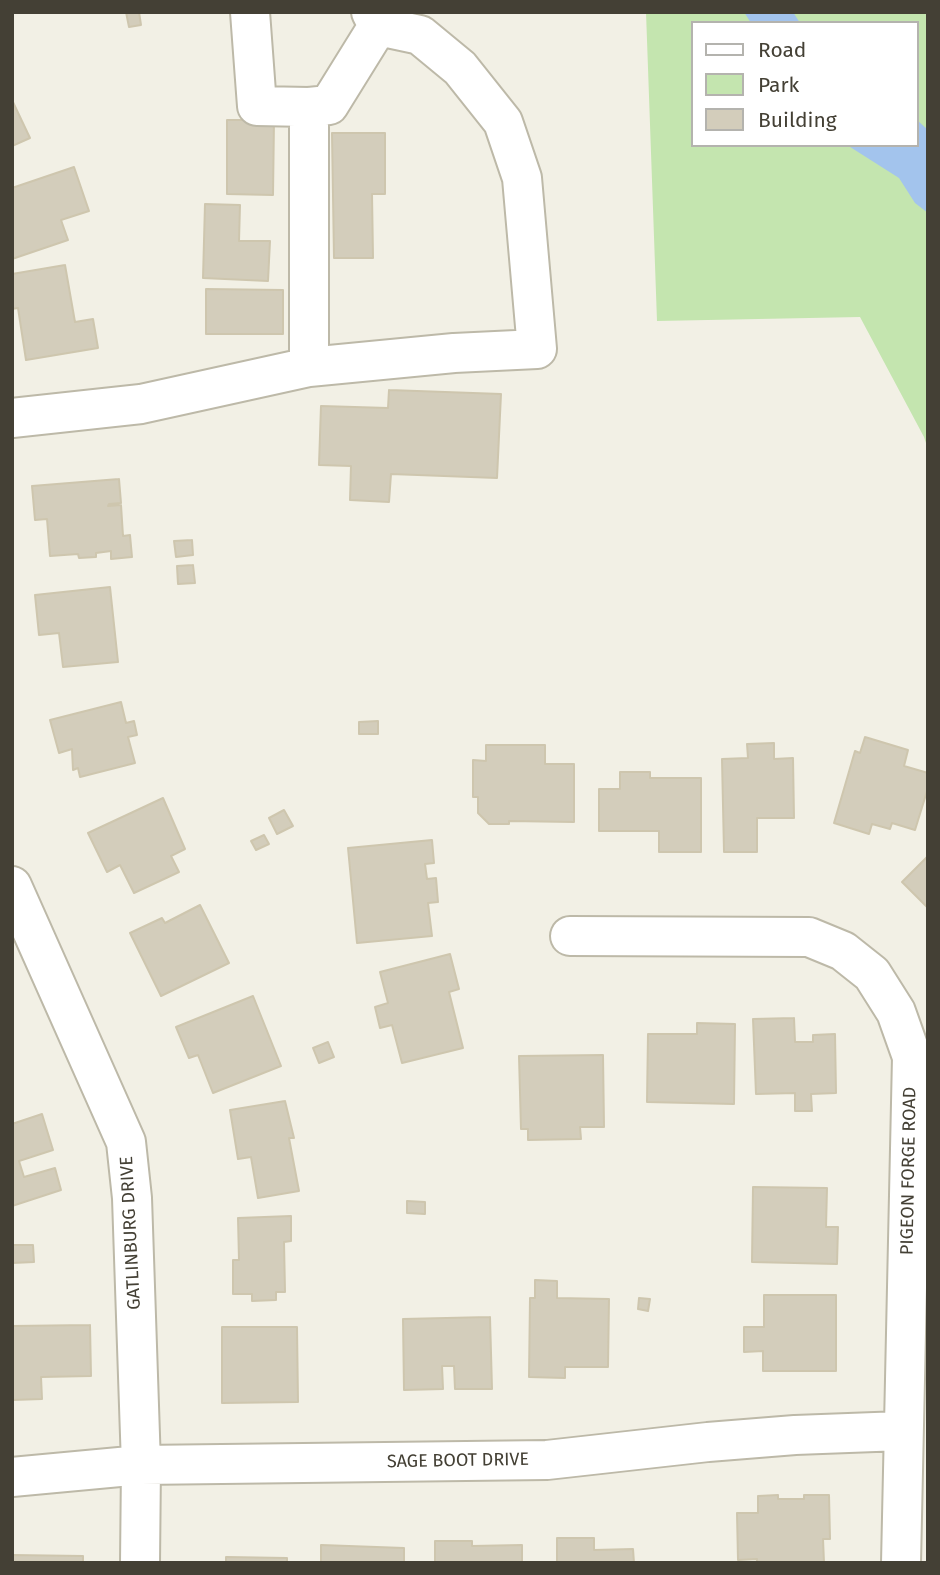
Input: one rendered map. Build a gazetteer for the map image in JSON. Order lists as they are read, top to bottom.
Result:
{
  "streets": {
    "street": ["PIGEON FORGE ROAD", "GATLINBURG DRIVE", "SAGE BOOT DRIVE"]
  },
  "crossings": [
    ["PIGEON FORGE ROAD", "SAGE BOOT DRIVE"],
    ["GATLINBURG DRIVE", "SAGE BOOT DRIVE"]
  ],
  "legend": ["Road", "Park", "Building"]
}
